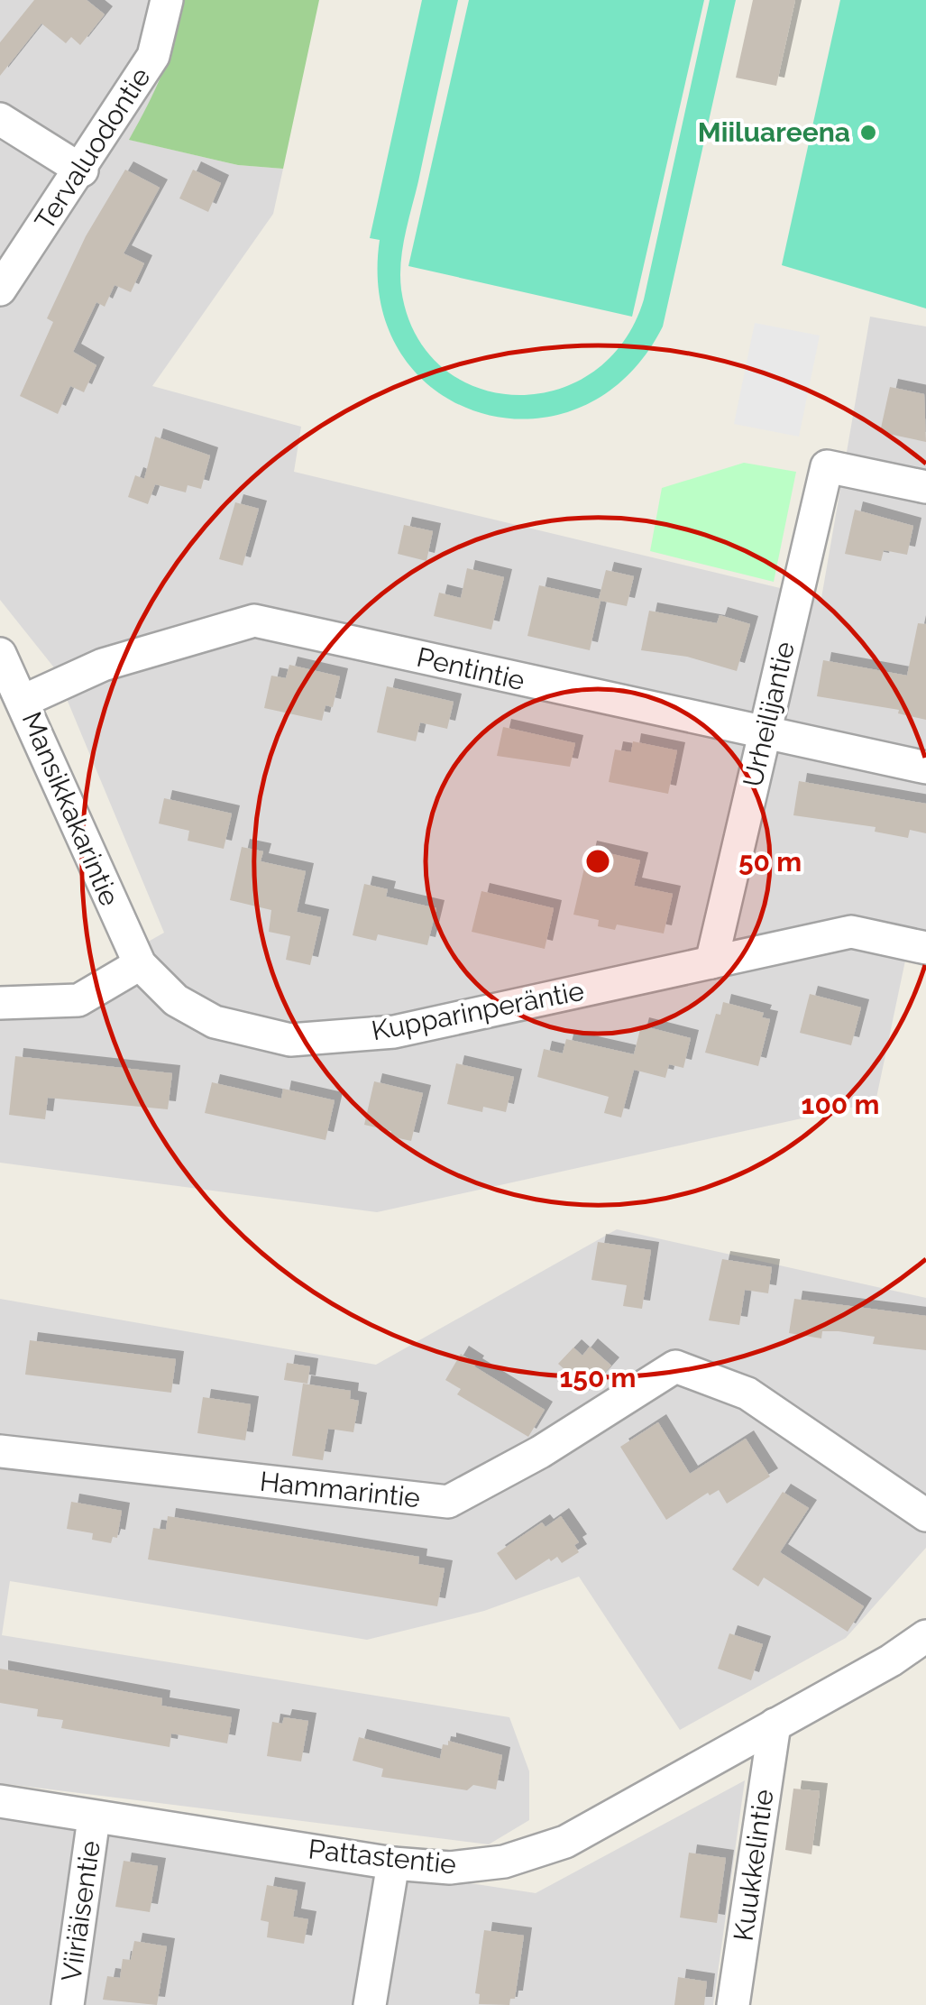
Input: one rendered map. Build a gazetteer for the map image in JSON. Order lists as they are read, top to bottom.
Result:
{
  "streets": {
    "street": [
      "Tervaluodontie",
      "Pentintie",
      "Urheilijantie",
      "Mansikkakarintie",
      "Kupparinperäntie",
      "Hammarintie",
      "Pattastentie",
      "Kuukkelintie",
      "Viiriäisentie"
    ]
  },
  "crossings": [
    ["Pentintie", "Urheilijantie"],
    ["Pentintie", "Mansikkakarintie"],
    ["Urheilijantie", "Kupparinperäntie"],
    ["Mansikkakarintie", "Kupparinperäntie"],
    ["Pattastentie", "Kuukkelintie"],
    ["Pattastentie", "Viiriäisentie"]
  ],
  "places": ["Miiluareena"],
  "rings": ["50 m", "100 m", "150 m"]
}
